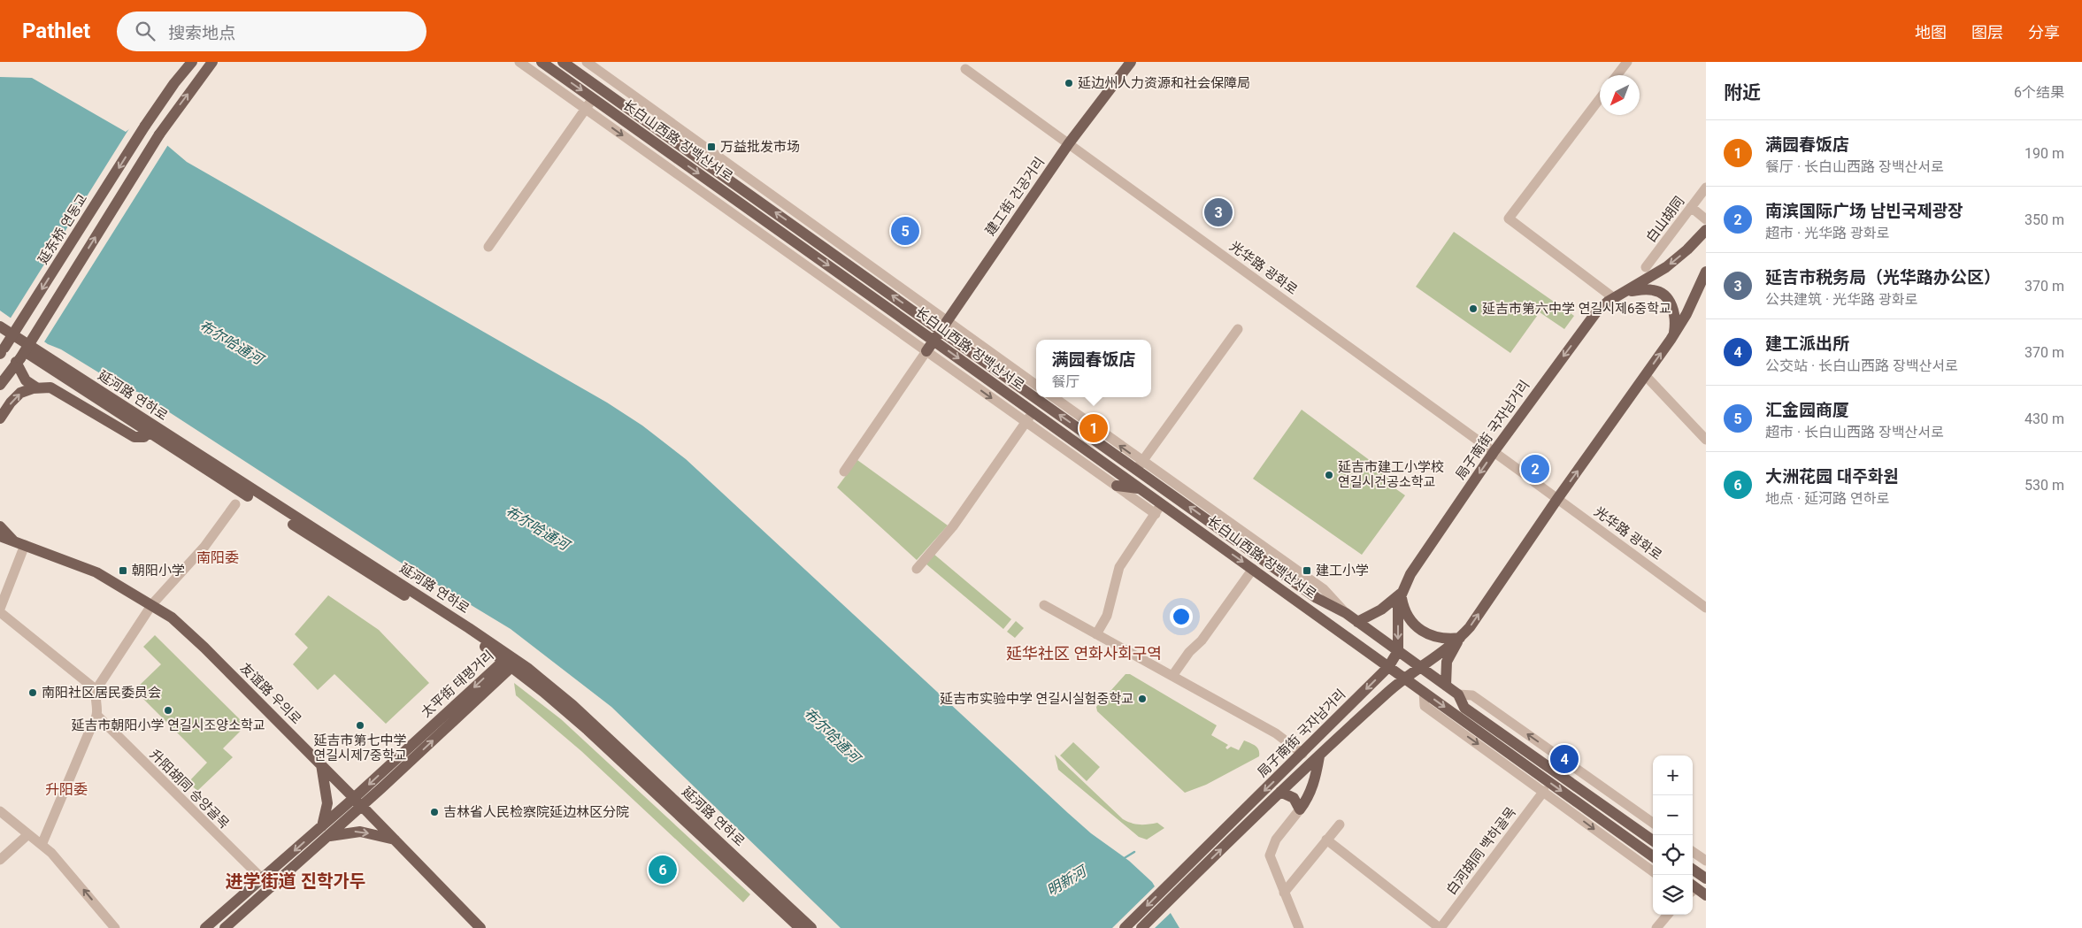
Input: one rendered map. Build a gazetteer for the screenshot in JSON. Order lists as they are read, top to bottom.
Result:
{
  "streets": {
    "main road": [
      "长白山西路 장백산서로",
      "建工街 건공거리",
      "延东桥 연동교",
      "延河路 연하로",
      "局子南街 국자남거리",
      "太平街 태평거리",
      "友谊路 우의로"
    ],
    "street": [
      "白山胡同",
      "光华路 광화로",
      "升阳胡同 승양골목",
      "白河胡同 백하골목"
    ]
  },
  "crossings": [
    ["长白山西路 장백산서로", "建工街 건공거리"],
    ["长白山西路 장백산서로", "局子南街 국자남거리"],
    ["建工街 건공거리", "光华路 광화로"],
    ["光华路 광화로", "局子南街 국자남거리"],
    ["延河路 연하로", "太平街 태평거리"],
    ["太平街 태평거리", "友谊路 우의로"],
    ["太平街 태평거리", "升阳胡同 승양골목"]
  ],
  "districts": [
    "南阳委",
    "延华社区 연화사회구역",
    "升阳委",
    "进学街道 진학가두"
  ],
  "water": ["布尔哈通河", "明新河"],
  "places": {
    "other": [
      "延边州人力资源和社会保障局",
      "延吉市第六中学 연길시제6중학교",
      "延吉市建工小学校 연길시건공소학교",
      "南阳社区居民委员会",
      "延吉市实验中学 연길시실험중학교",
      "延吉市朝阳小学 연길시조양소학교",
      "延吉市第七中学 연길시제7중학교",
      "吉林省人民检察院延边林区分院"
    ],
    "transit": ["万益批发市场", "朝阳小学", "建工小学"]
  },
  "north": "bottom left",
  "page": {
    "header": "Pathlet",
    "search": "搜索地点",
    "nav": ["地图", "图层", "分享"],
    "heading": ["附近", "6个结果"],
    "list": [
      {
        "mark": "1",
        "name": "满园春饭店",
        "note": "餐厅 · 长白山西路 장백산서로",
        "value": "190 m"
      },
      {
        "mark": "2",
        "name": "南滨国际广场 남빈국제광장",
        "note": "超市 · 光华路 광화로",
        "value": "350 m"
      },
      {
        "mark": "3",
        "name": "延吉市税务局（光华路办公区）",
        "note": "公共建筑 · 光华路 광화로",
        "value": "370 m"
      },
      {
        "mark": "4",
        "name": "建工派出所",
        "note": "公交站 · 长白山西路 장백산서로",
        "value": "370 m"
      },
      {
        "mark": "5",
        "name": "汇金园商厦",
        "note": "超市 · 长白山西路 장백산서로",
        "value": "430 m"
      },
      {
        "mark": "6",
        "name": "大洲花园 대주화원",
        "note": "地点 · 延河路 연하로",
        "value": "530 m"
      }
    ],
    "pins": [
      "3",
      "5",
      "1",
      "2",
      "4",
      "6"
    ],
    "popup": ["满园春饭店", "餐厅"],
    "map_buttons": ["+", "−"]
  }
}
